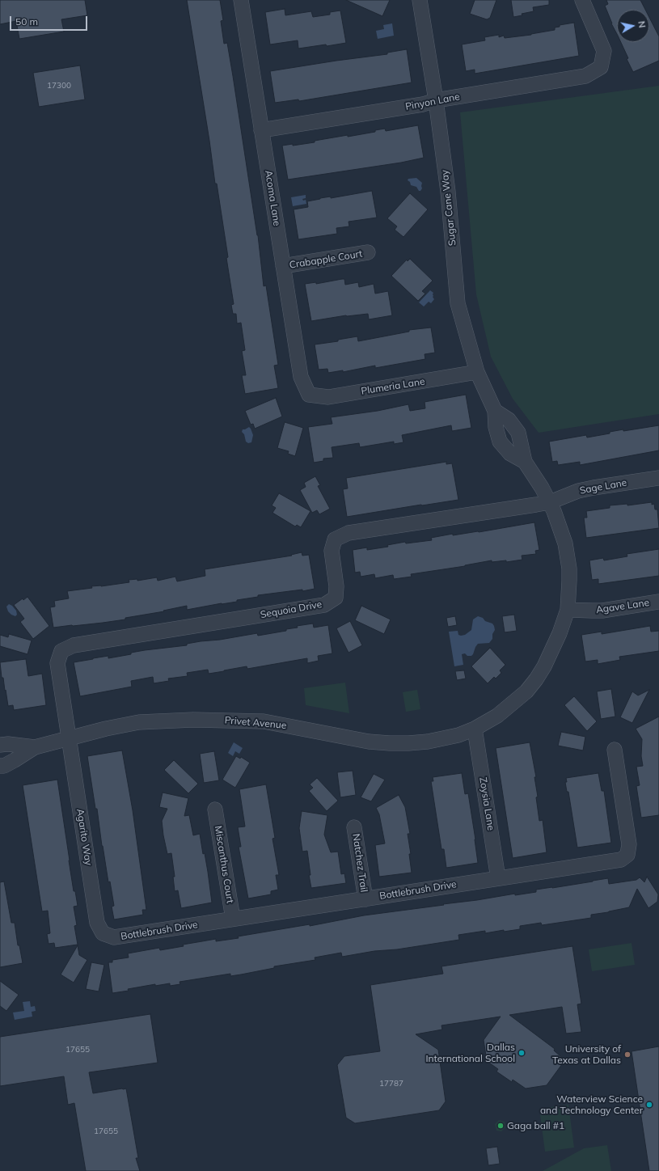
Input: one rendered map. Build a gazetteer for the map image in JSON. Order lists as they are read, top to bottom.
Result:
{
  "streets": {
    "street": [
      "Pinyon Lane",
      "Acoma Lane",
      "Sugar Cane Way",
      "Crabapple Court",
      "Plumeria Lane",
      "Sage Lane",
      "Agave Lane",
      "Sequoia Drive",
      "Privet Avenue",
      "Zoysia Lane",
      "Agarito Way",
      "Natchez Trail",
      "Miscanthus Court",
      "Bottlebrush Drive"
    ]
  },
  "crossings": [
    ["Pinyon Lane", "Acoma Lane"],
    ["Pinyon Lane", "Sugar Cane Way"],
    ["Acoma Lane", "Crabapple Court"],
    ["Acoma Lane", "Plumeria Lane"],
    ["Sugar Cane Way", "Plumeria Lane"],
    ["Sugar Cane Way", "Sage Lane"],
    ["Sugar Cane Way", "Agave Lane"],
    ["Sugar Cane Way", "Sequoia Drive"],
    ["Sugar Cane Way", "Privet Avenue"],
    ["Sugar Cane Way", "Zoysia Lane"],
    ["Sage Lane", "Sequoia Drive"],
    ["Sequoia Drive", "Privet Avenue"],
    ["Sequoia Drive", "Agarito Way"],
    ["Privet Avenue", "Zoysia Lane"],
    ["Privet Avenue", "Agarito Way"],
    ["Zoysia Lane", "Bottlebrush Drive"],
    ["Agarito Way", "Bottlebrush Drive"],
    ["Natchez Trail", "Bottlebrush Drive"],
    ["Miscanthus Court", "Bottlebrush Drive"]
  ],
  "places": [
    "Dallas International School",
    "University of Texas at Dallas",
    "Waterview Science and Technology Center",
    "Gaga ball #1"
  ],
  "house_numbers": [
    "17300",
    "17655",
    "17787",
    "17655"
  ],
  "scale_bar": "50 m",
  "north": "right"
}
